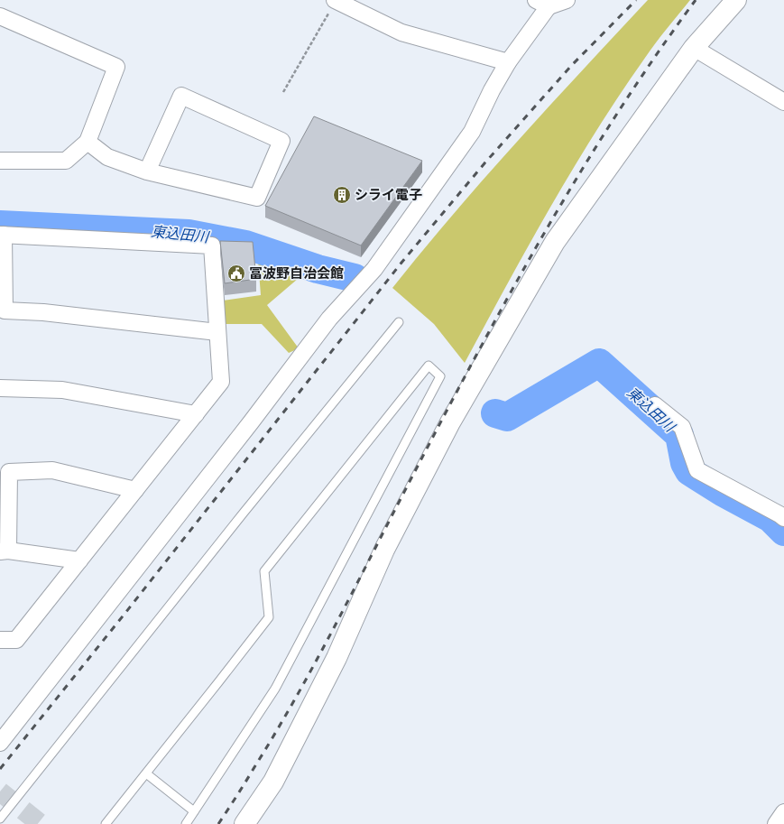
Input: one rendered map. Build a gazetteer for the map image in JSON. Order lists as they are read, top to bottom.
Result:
{
  "water": ["東込田川"],
  "places": {
    "building": ["シライ電子"],
    "public building": ["冨波野自治会館"]
  }
}
